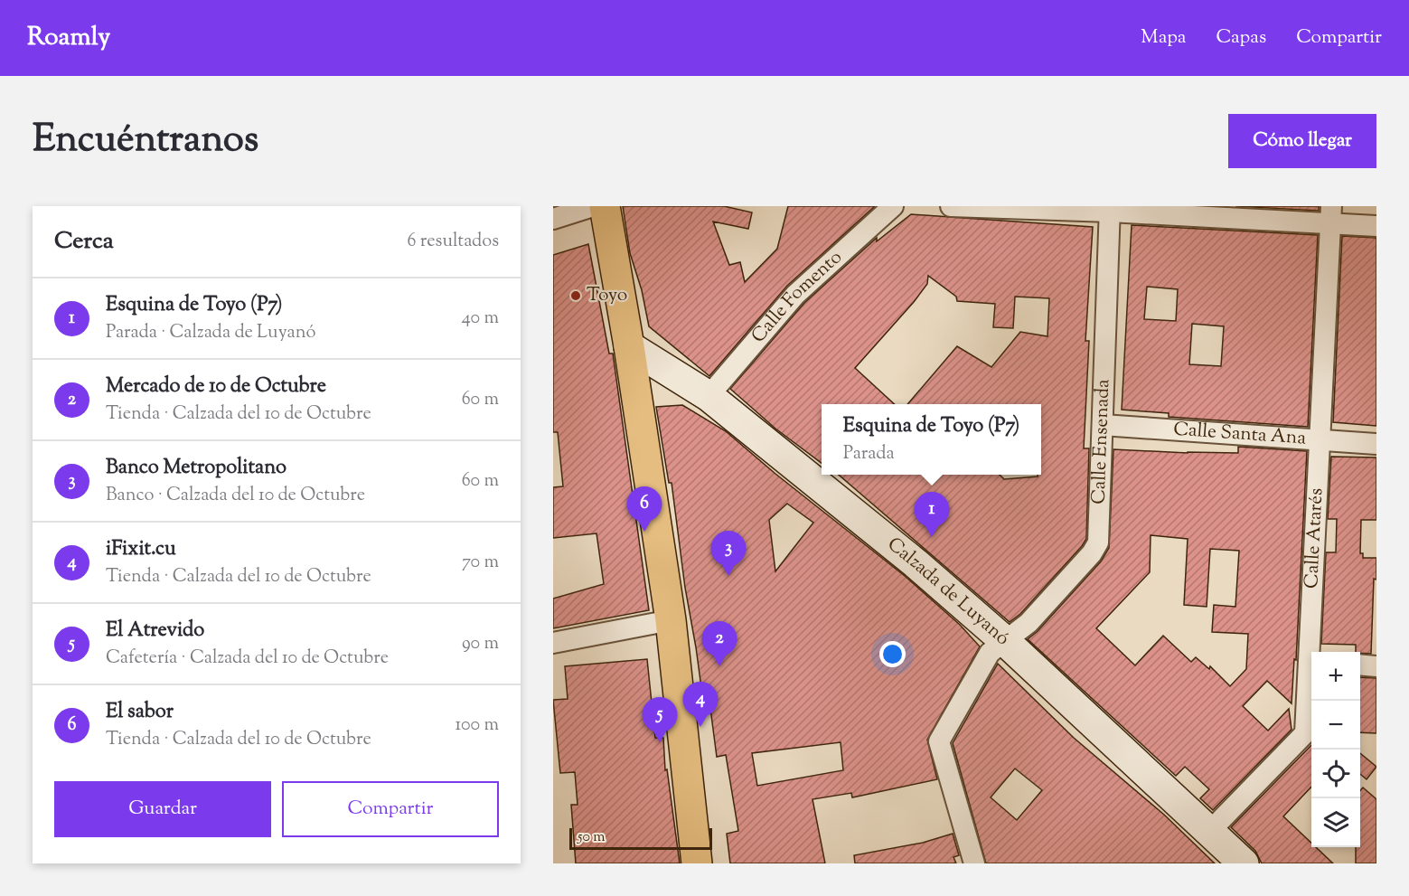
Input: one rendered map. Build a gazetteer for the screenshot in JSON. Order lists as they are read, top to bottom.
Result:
{
  "streets": {
    "main road": ["Calzada de Luyanó"],
    "street": [
      "Calle Fomento",
      "Calle Santa Ana",
      "Calle Ensenada",
      "Calle Atarés"
    ]
  },
  "crossings": [
    ["Calle Fomento", "Calzada de Luyanó"],
    ["Calle Santa Ana", "Calle Ensenada"],
    ["Calle Santa Ana", "Calle Atarés"],
    ["Calle Ensenada", "Calzada de Luyanó"],
    ["Calle Atarés", "Calzada de Luyanó"]
  ],
  "places": ["Toyo"],
  "scale_bar": "50 m",
  "page": {
    "header": "Roamly",
    "nav": ["Mapa", "Capas", "Compartir"],
    "title": "Encuéntranos",
    "buttons": [
      "Cómo llegar",
      ["Guardar", "Compartir"]
    ],
    "heading": ["Cerca", "6 resultados"],
    "list": [
      {
        "mark": "1",
        "name": "Esquina de Toyo (P7)",
        "note": "Parada · Calzada de Luyanó",
        "value": "40 m"
      },
      {
        "mark": "2",
        "name": "Mercado de 10 de Octubre",
        "note": "Tienda · Calzada del 10 de Octubre",
        "value": "60 m"
      },
      {
        "mark": "3",
        "name": "Banco Metropolitano",
        "note": "Banco · Calzada del 10 de Octubre",
        "value": "60 m"
      },
      {
        "mark": "4",
        "name": "iFixit.cu",
        "note": "Tienda · Calzada del 10 de Octubre",
        "value": "70 m"
      },
      {
        "mark": "5",
        "name": "El Atrevido",
        "note": "Cafetería · Calzada del 10 de Octubre",
        "value": "90 m"
      },
      {
        "mark": "6",
        "name": "El sabor",
        "note": "Tienda · Calzada del 10 de Octubre",
        "value": "100 m"
      }
    ],
    "popup": ["Esquina de Toyo (P7)", "Parada"],
    "pins": [
      "6",
      "1",
      "3",
      "2",
      "4",
      "5"
    ],
    "map_buttons": ["+", "−"],
    "scale": "50 m"
  }
}
